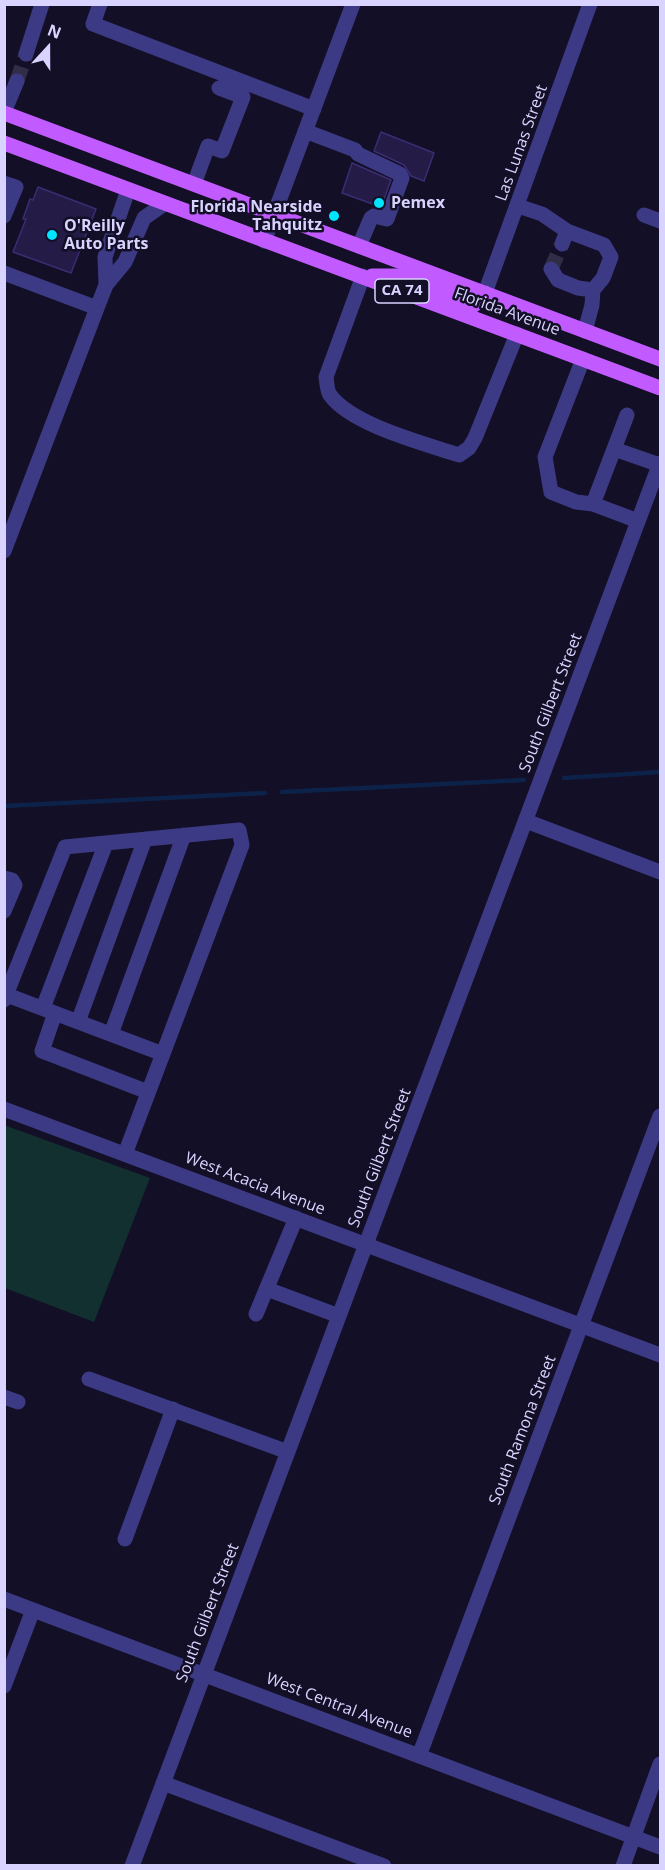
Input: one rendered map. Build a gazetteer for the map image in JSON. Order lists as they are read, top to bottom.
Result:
{
  "streets": {
    "main road": ["CA 74", "Florida Avenue"],
    "street": [
      "Las Lunas Street",
      "South Gilbert Street",
      "West Acacia Avenue",
      "South Ramona Street",
      "West Central Avenue"
    ]
  },
  "crossings": [
    ["Las Lunas Street", "Florida Avenue"],
    ["South Gilbert Street", "West Acacia Avenue"],
    ["South Gilbert Street", "West Central Avenue"],
    ["West Acacia Avenue", "South Ramona Street"],
    ["South Ramona Street", "West Central Avenue"]
  ],
  "places": ["Pemex", "Florida Nearside Tahquitz", "O'Reilly Auto Parts"],
  "north": "top"
}
